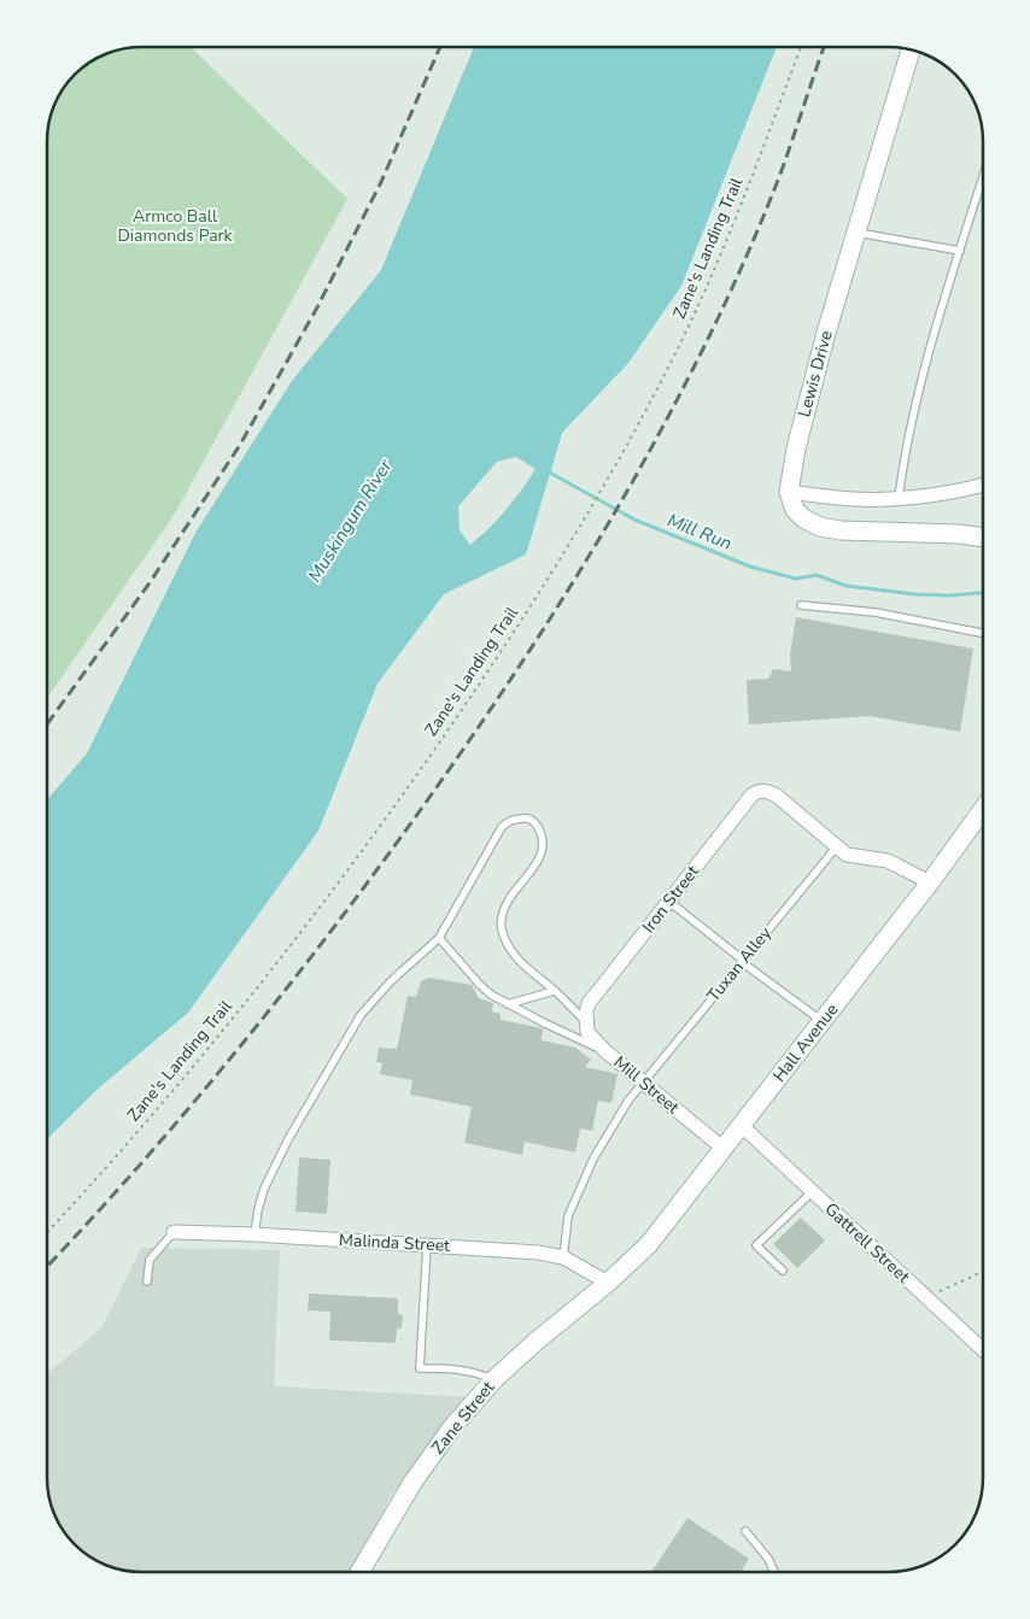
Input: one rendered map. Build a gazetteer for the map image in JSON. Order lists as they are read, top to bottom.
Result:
{
  "streets": {
    "main road": ["Lewis Drive", "Hall Avenue", "Zane Street"],
    "street": [
      "Iron Street",
      "Mill Street",
      "Malinda Street",
      "Gattrell Street"
    ],
    "lane": ["Tuxan Alley"],
    "path": ["Zane's Landing Trail"]
  },
  "crossings": [
    ["Iron Street", "Tuxan Alley"],
    ["Iron Street", "Mill Street"],
    ["Tuxan Alley", "Mill Street"],
    ["Tuxan Alley", "Malinda Street"],
    ["Hall Avenue", "Mill Street"],
    ["Hall Avenue", "Malinda Street"],
    ["Hall Avenue", "Gattrell Street"],
    ["Hall Avenue", "Zane Street"],
    ["Malinda Street", "Zane Street"]
  ],
  "water": ["Muskingum River", "Mill Run"],
  "parks": ["Armco Ball Diamonds Park"]
}
